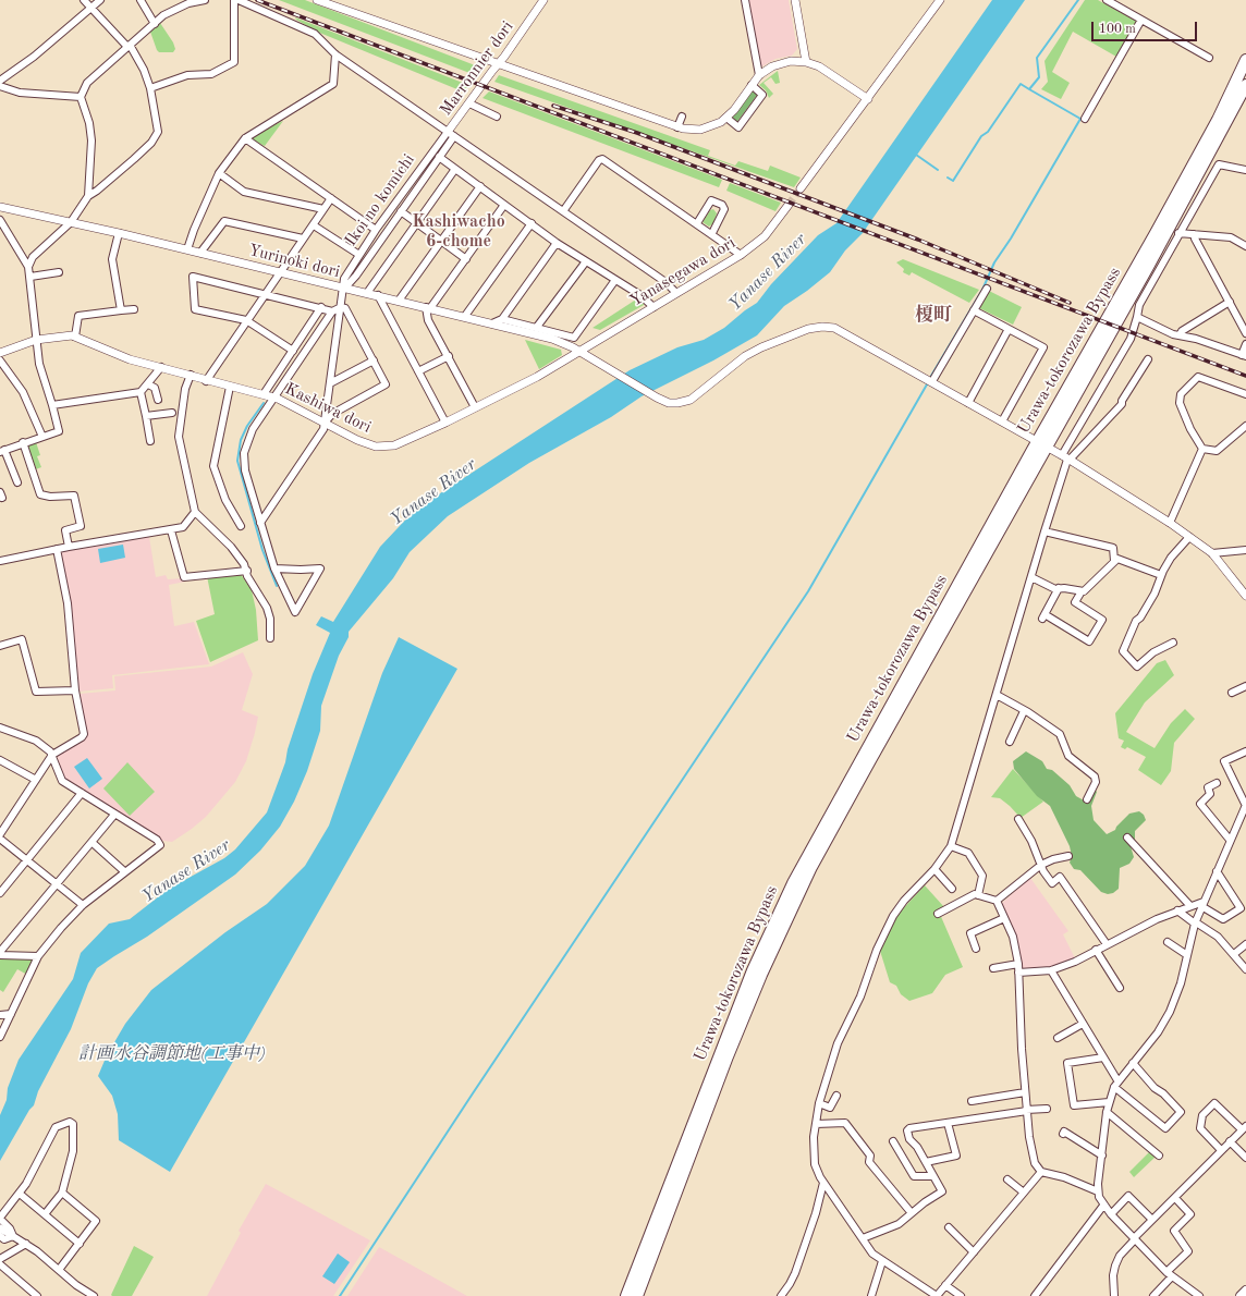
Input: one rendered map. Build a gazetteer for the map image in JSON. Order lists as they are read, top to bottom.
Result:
{
  "streets": {
    "highway": ["Urawa-tokorozawa Bypass"],
    "street": [
      "Marronnier dori",
      "Ikoi no komichi",
      "Yurinoki dori",
      "Yanasegawa dori",
      "Kashiwa dori"
    ]
  },
  "crossings": [
    ["Marronnier dori", "Ikoi no komichi"],
    ["Ikoi no komichi", "Yurinoki dori"],
    ["Ikoi no komichi", "Kashiwa dori"],
    ["Yurinoki dori", "Yanasegawa dori"],
    ["Yurinoki dori", "Urawa-tokorozawa Bypass"],
    ["Yurinoki dori", "Kashiwa dori"],
    ["Yanasegawa dori", "Kashiwa dori"]
  ],
  "districts": ["Kashiwacho 6-chome", "榎町"],
  "water": ["Yanase River", "計画水谷調節地(工事中)"],
  "scale_bar": "100 m"
}
